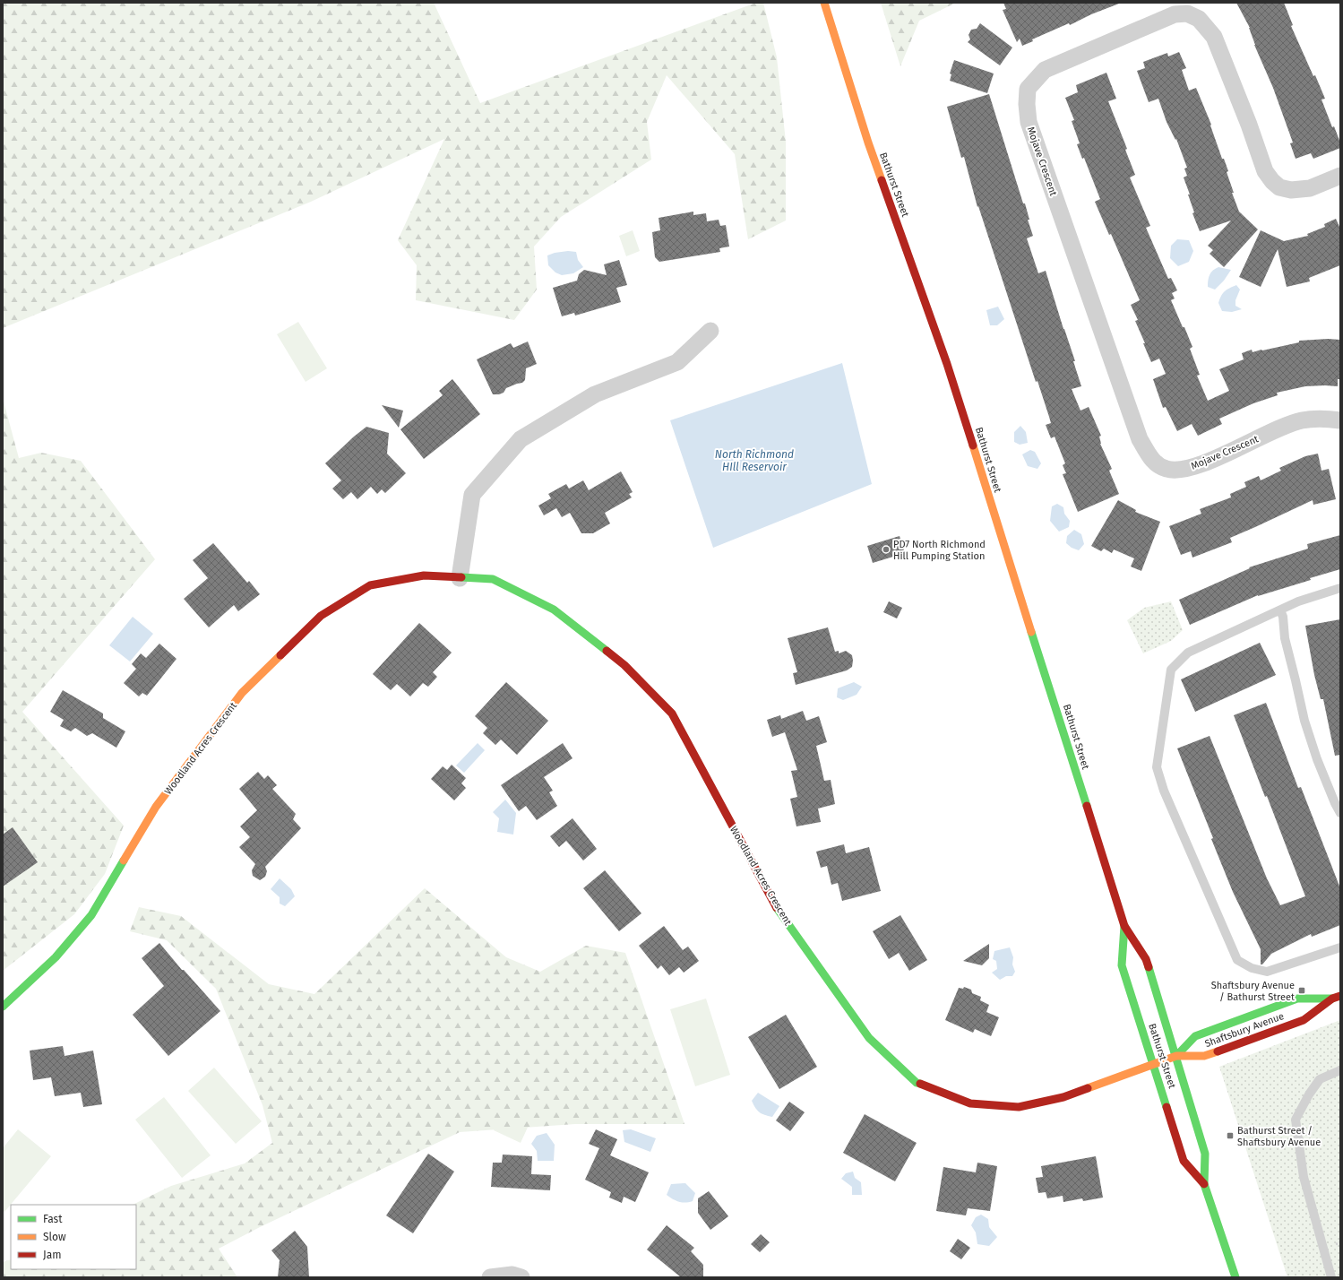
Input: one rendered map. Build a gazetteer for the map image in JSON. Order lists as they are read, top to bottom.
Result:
{
  "streets": {
    "street": [
      "Mojave Crescent",
      "Bathurst Street",
      "Woodland Acres Crescent",
      "Shaftsbury Avenue"
    ]
  },
  "crossings": [
    ["Bathurst Street", "Woodland Acres Crescent"],
    ["Bathurst Street", "Shaftsbury Avenue"],
    ["Woodland Acres Crescent", "Shaftsbury Avenue"]
  ],
  "water": ["North Richmond HIll Reservoir"],
  "places": {
    "other": ["PD7 North Richmond Hill Pumping Station"],
    "transit": ["Shaftsbury Avenue / Bathurst Street", "Bathurst Street / Shaftsbury Avenue"]
  },
  "legend": ["Fast", "Slow", "Jam"]
}
